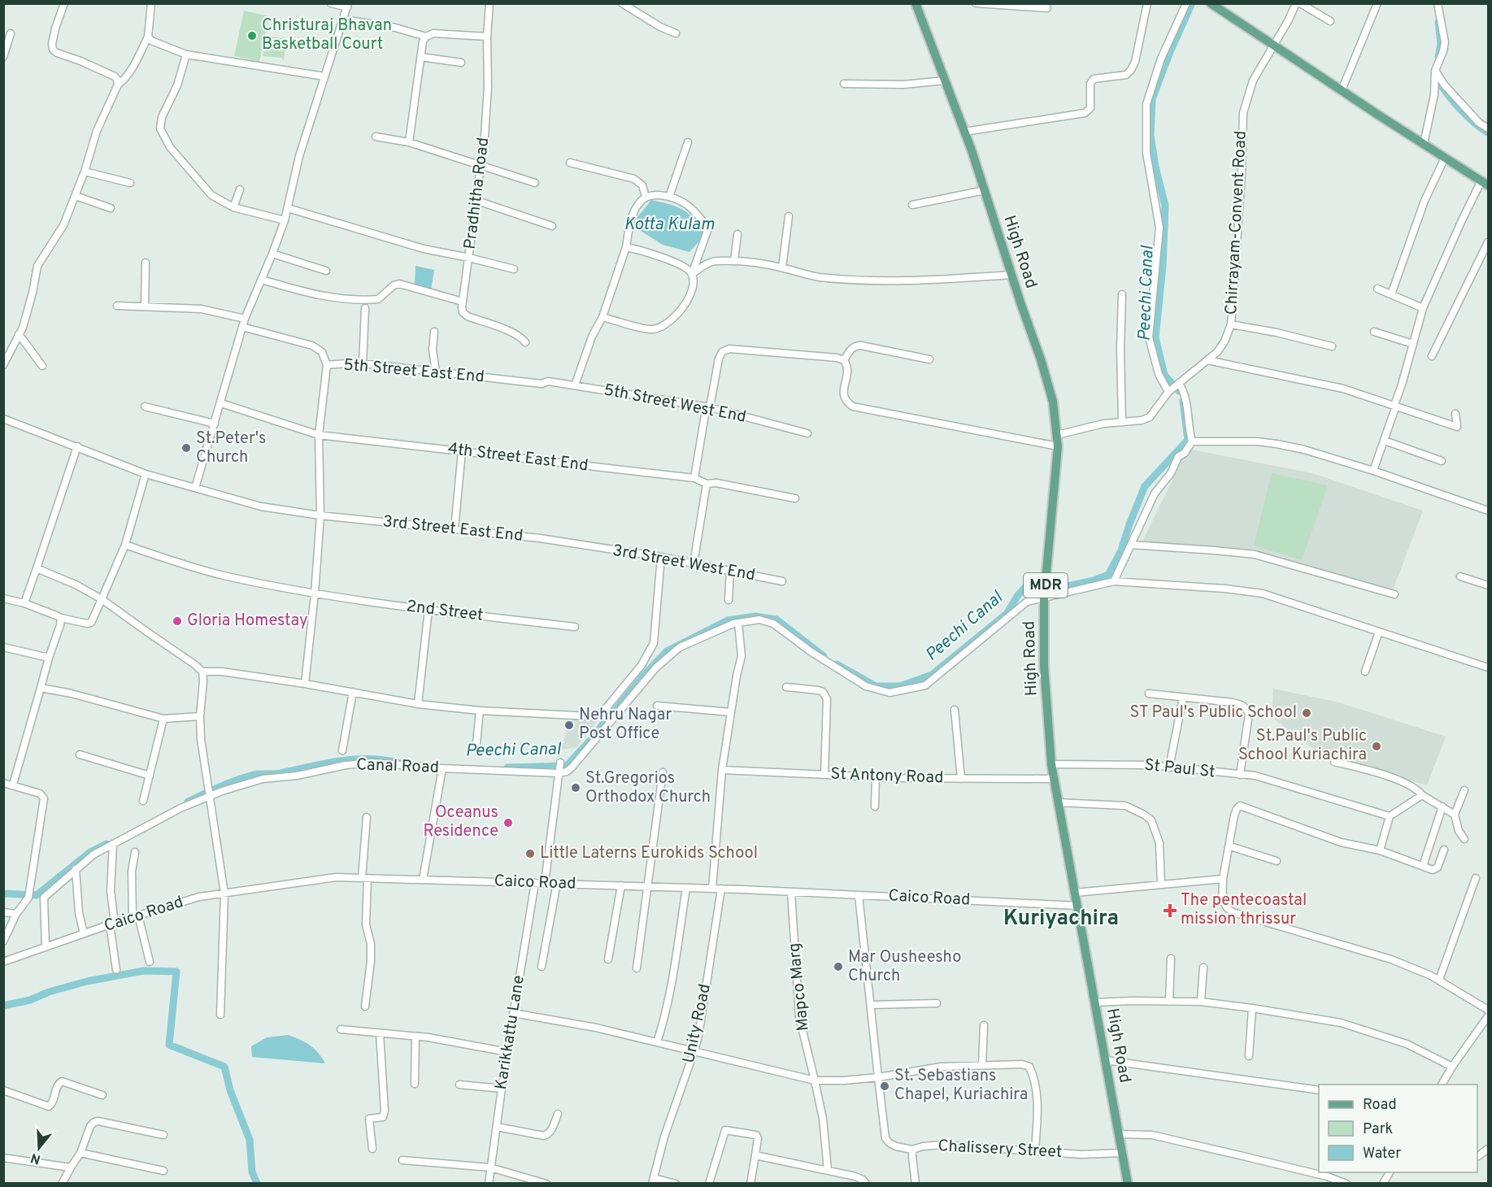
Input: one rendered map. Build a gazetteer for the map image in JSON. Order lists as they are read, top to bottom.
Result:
{
  "streets": {
    "main road": ["High Road", "MDR"],
    "street": [
      "Pradhitha Road",
      "Chirrayam-Convent Road",
      "5th Street East End",
      "5th Street West End",
      "4th Street East End",
      "3rd Street East End",
      "3rd Street West End",
      "2nd Street",
      "Canal Road",
      "St Paul St",
      "St Antony Road",
      "Caico Road",
      "Mapco Marg",
      "Unity Road",
      "Karikkattu Lane",
      "Chalissery Street"
    ]
  },
  "crossings": [
    ["Chirrayam-Convent Road", "High Road"],
    ["High Road", "St Paul St"],
    ["High Road", "St Antony Road"],
    ["High Road", "Caico Road"],
    ["High Road", "Chalissery Street"],
    ["5th Street East End", "5th Street West End"],
    ["5th Street East End", "4th Street East End"],
    ["3rd Street East End", "3rd Street West End"],
    ["Caico Road", "Mapco Marg"],
    ["Caico Road", "Unity Road"],
    ["Caico Road", "Karikkattu Lane"]
  ],
  "districts": ["Kuriyachira"],
  "water": ["Kotta Kulam", "Peechi Canal"],
  "places": {
    "other": [
      "Christuraj Bhavan Basketball Court",
      "St.Peter's Church",
      "Gloria Homestay",
      "ST Paul's Public School",
      "Nehru Nagar Post Office",
      "St.Paul's Public School Kuriachira",
      "St.Gregorios Orthodox Church",
      "Oceanus Residence",
      "Little Laterns Eurokids School",
      "Mar Ousheesho Church",
      "St. Sebastians Chapel, Kuriachira"
    ],
    "health": ["The pentecoastal mission thrissur"]
  },
  "legend": ["Road", "Park", "Water"],
  "north": "bottom"
}
